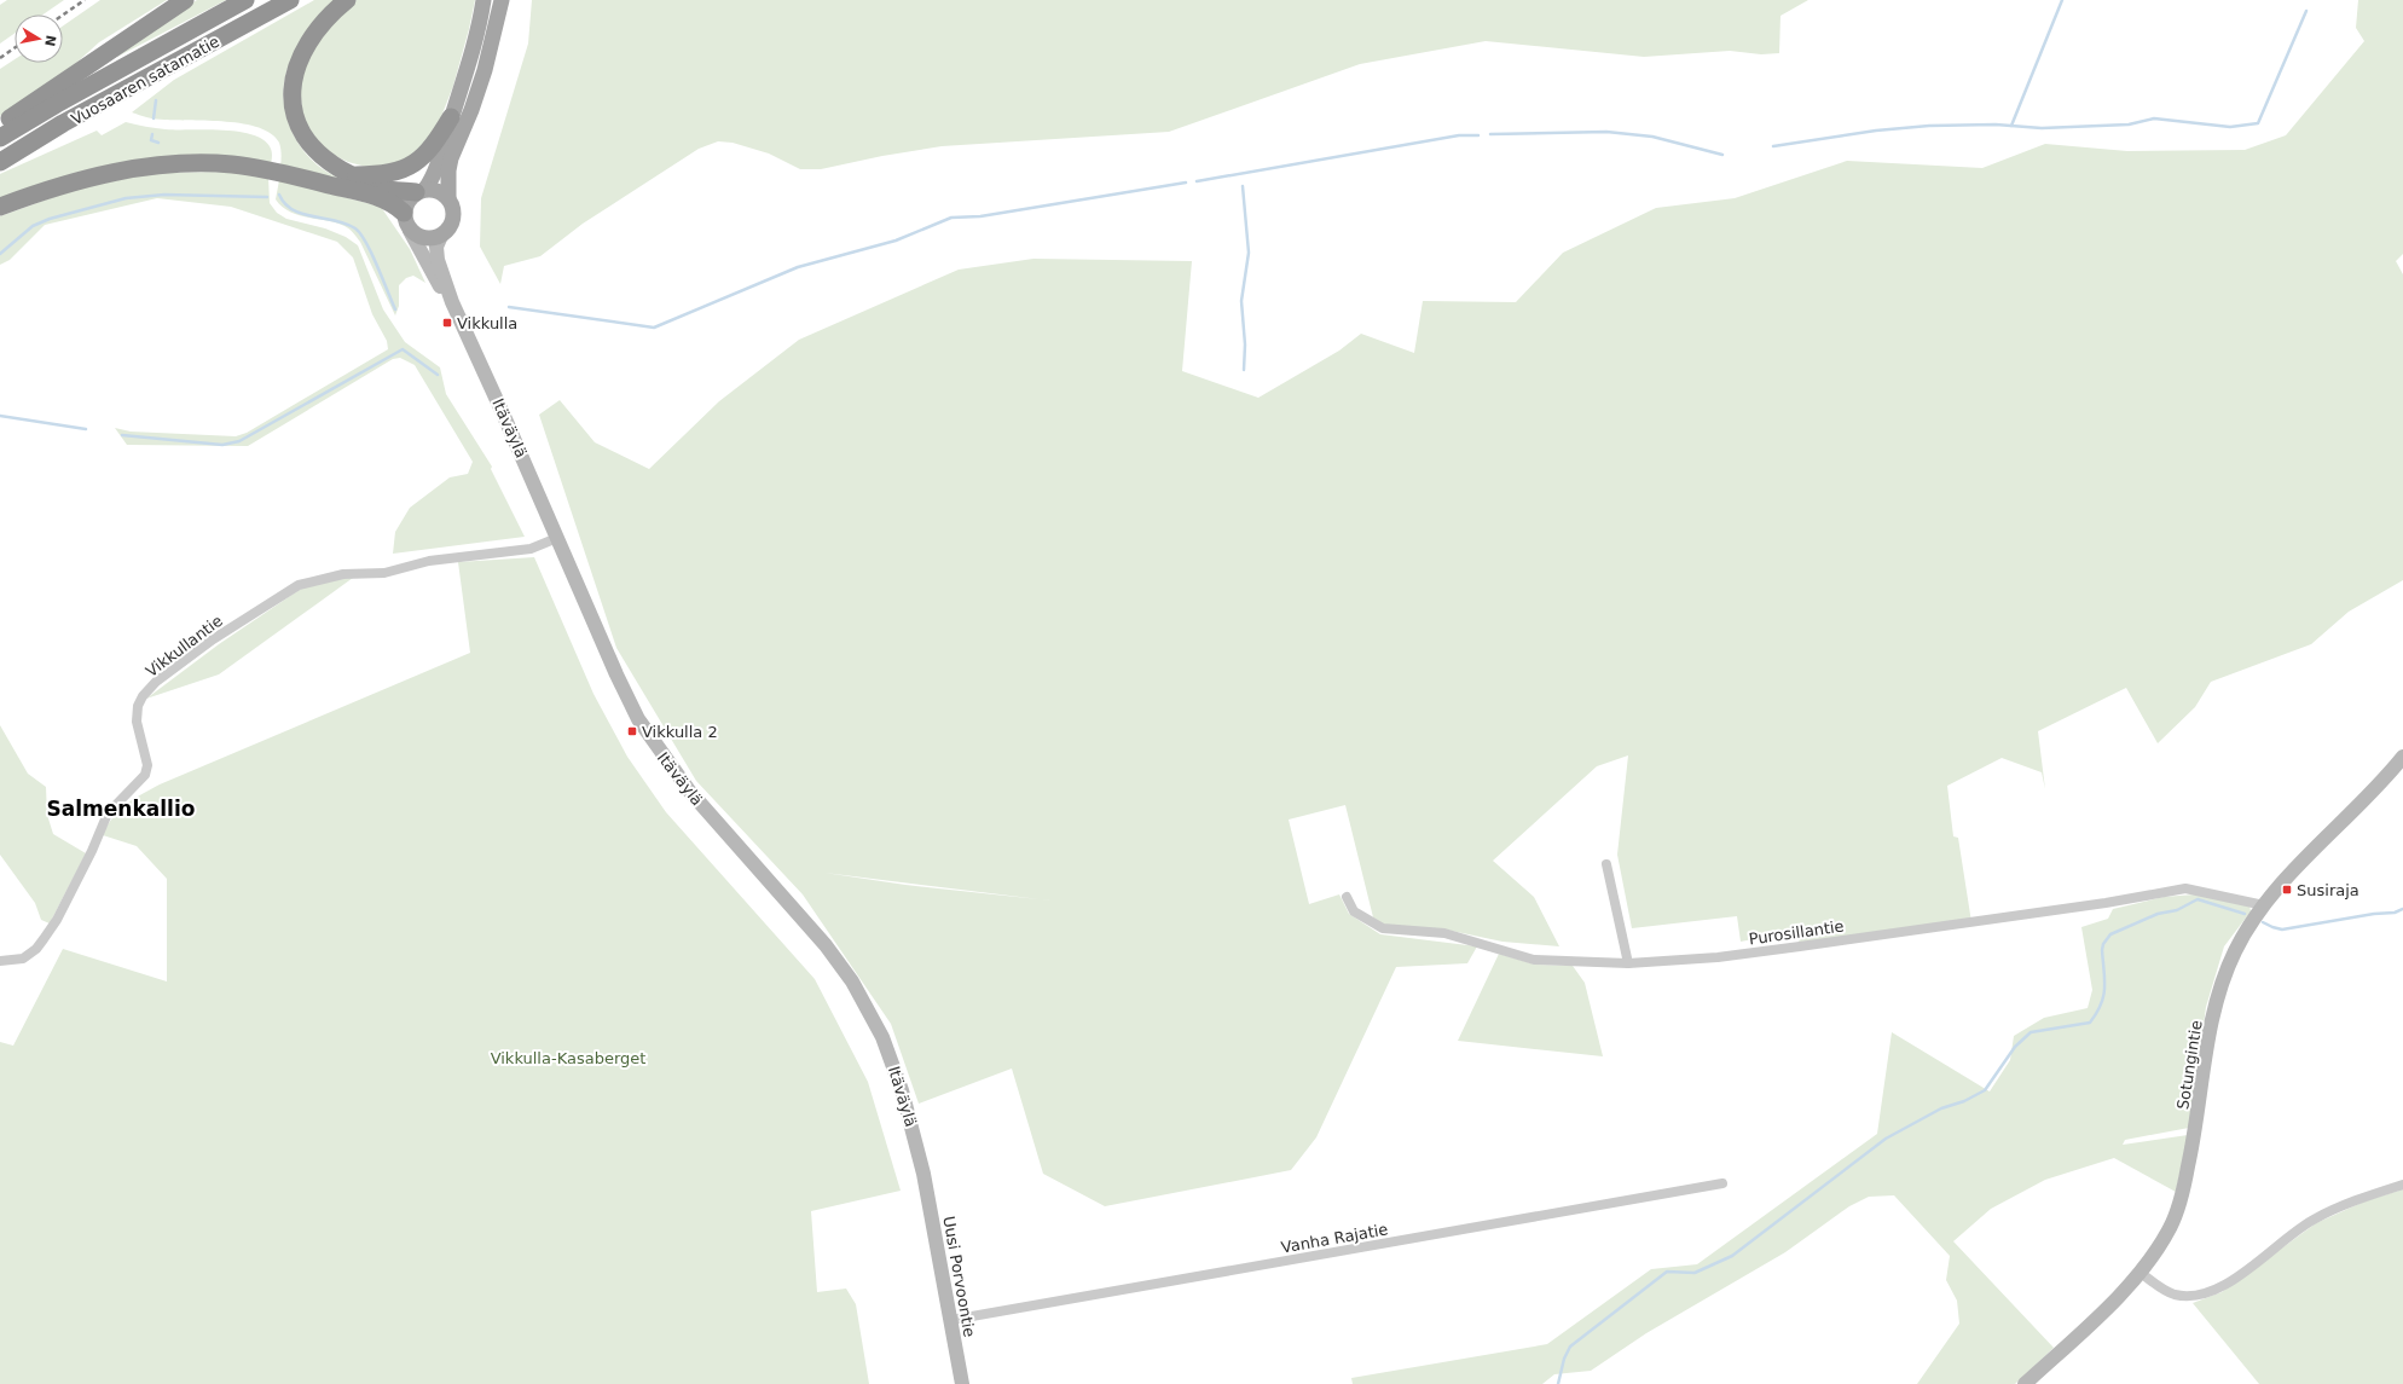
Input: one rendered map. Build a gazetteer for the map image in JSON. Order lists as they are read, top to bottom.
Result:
{
  "streets": {
    "highway": ["Vuosaaren satamatie"],
    "main road": ["Itäväylä", "Sotungintie", "Uusi Porvoontie"],
    "street": ["Vikkullantie", "Purosillantie", "Vanha Rajatie"]
  },
  "crossings": [
    ["Itäväylä", "Vikkullantie"],
    ["Itäväylä", "Uusi Porvoontie"],
    ["Purosillantie", "Sotungintie"],
    ["Vanha Rajatie", "Uusi Porvoontie"]
  ],
  "districts": ["Salmenkallio"],
  "parks": ["Vikkulla-Kasaberget"],
  "places": {
    "transit": ["Vikkulla", "Vikkulla 2", "Susiraja"]
  },
  "north": "right"
}
